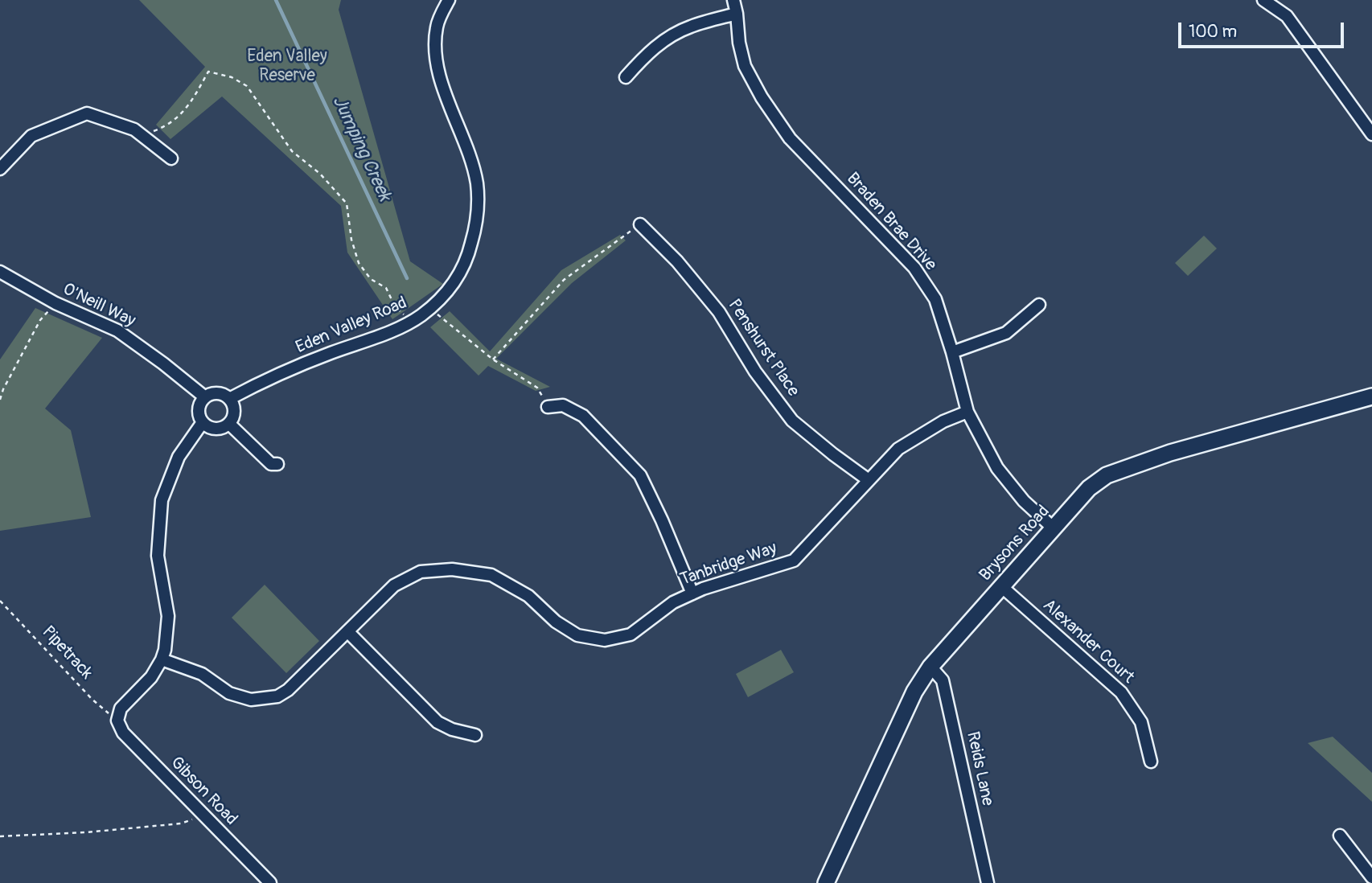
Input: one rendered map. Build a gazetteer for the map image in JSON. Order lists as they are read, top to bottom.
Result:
{
  "streets": {
    "street": [
      "Braden Brae Drive",
      "O'Neill Way",
      "Eden Valley Road",
      "Penshurst Place",
      "Brysons Road",
      "Tanbridge Way",
      "Alexander Court",
      "Reids Lane",
      "Gibson Road"
    ],
    "path": ["Pipetrack"]
  },
  "crossings": [
    ["Braden Brae Drive", "Brysons Road"],
    ["Braden Brae Drive", "Tanbridge Way"],
    ["O'Neill Way", "Eden Valley Road"],
    ["Penshurst Place", "Tanbridge Way"],
    ["Brysons Road", "Alexander Court"],
    ["Brysons Road", "Reids Lane"],
    ["Pipetrack", "Gibson Road"]
  ],
  "water": ["Jumping Creek"],
  "parks": ["Eden Valley Reserve"],
  "scale_bar": "100 m"
}
